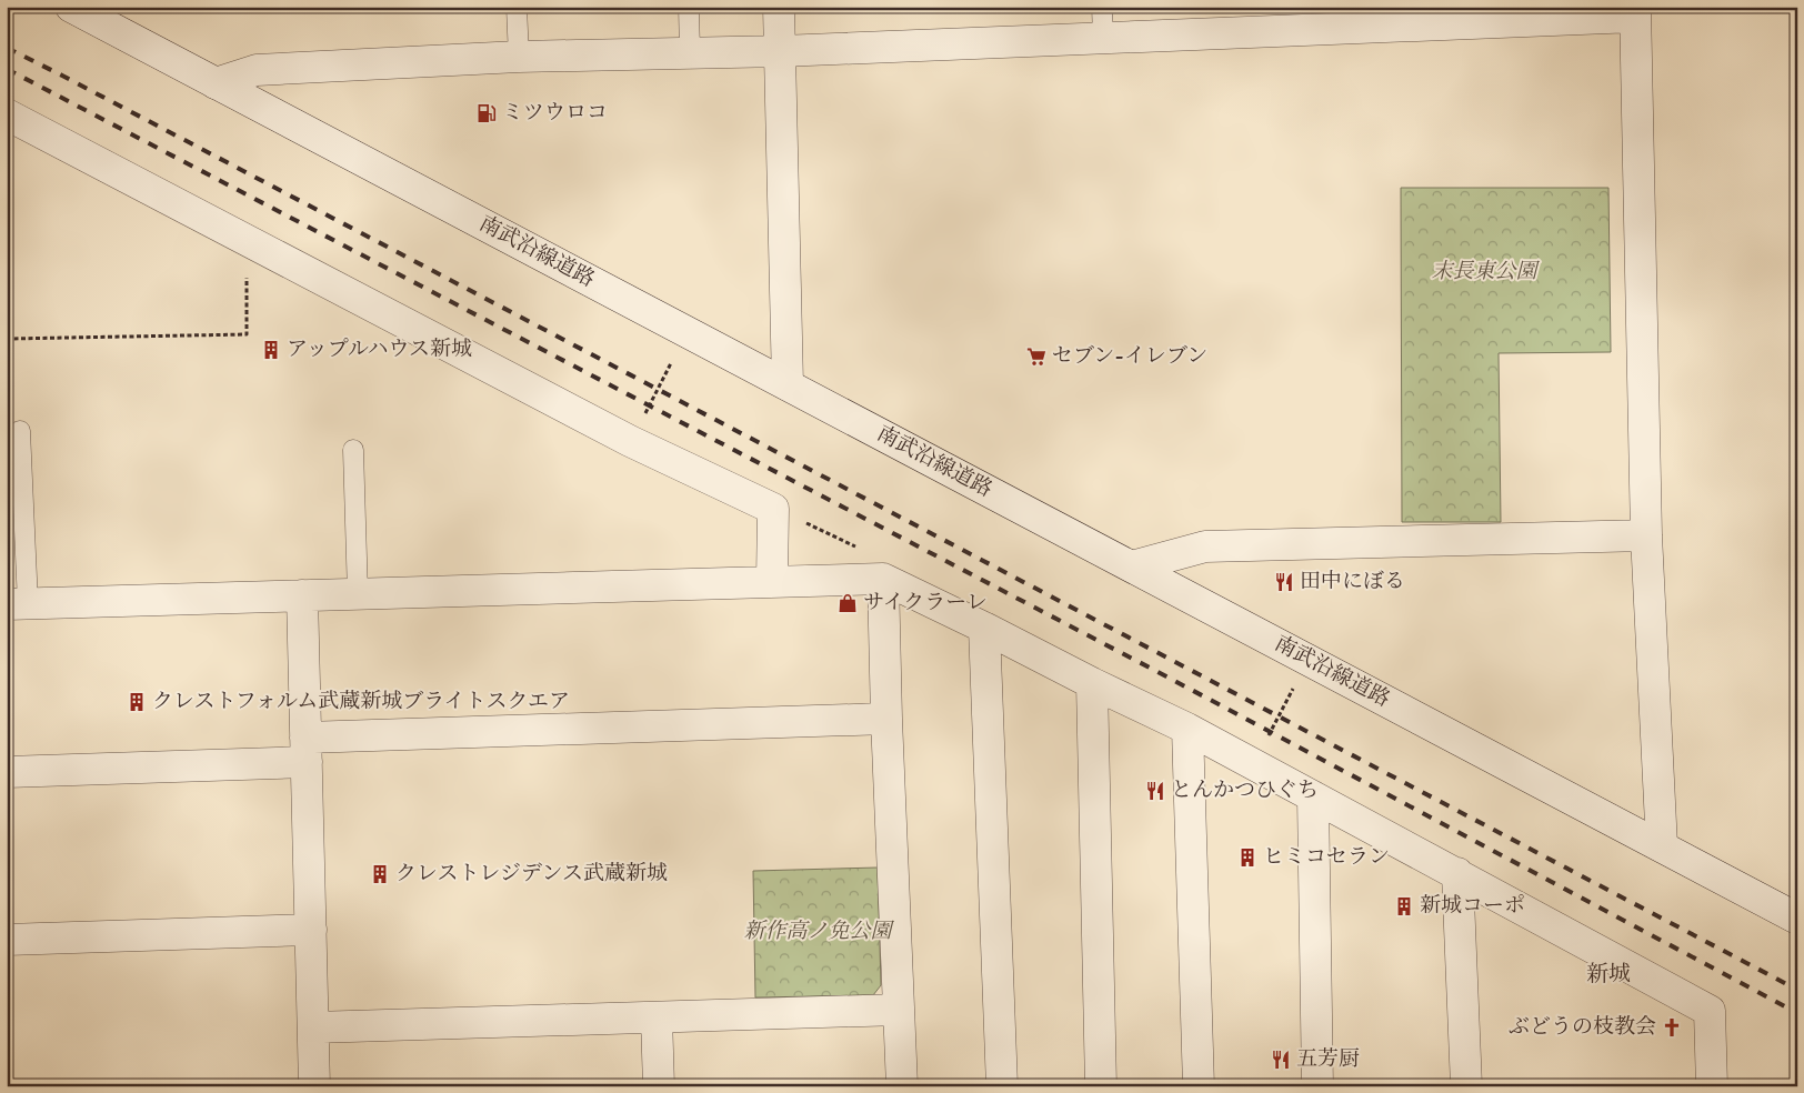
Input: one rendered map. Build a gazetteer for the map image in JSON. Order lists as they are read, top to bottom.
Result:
{
  "streets": {
    "street": ["南武沿線道路"]
  },
  "districts": ["新城"],
  "parks": ["末長東公園", "新作高ノ免公園"],
  "places": {
    "fuel station": ["ミツウロコ"],
    "building": [
      "アップルハウス新城",
      "クレストフォルム武蔵新城ブライトスクエア",
      "ヒミコセラン",
      "クレストレジデンス武蔵新城",
      "新城コーポ"
    ],
    "supermarket": ["セブン-イレブン"],
    "restaurant": ["田中にぼる", "とんかつひぐち", "五芳厨"],
    "shop": ["サイクラーレ"],
    "church": ["ぶどうの枝教会"]
  }
}
